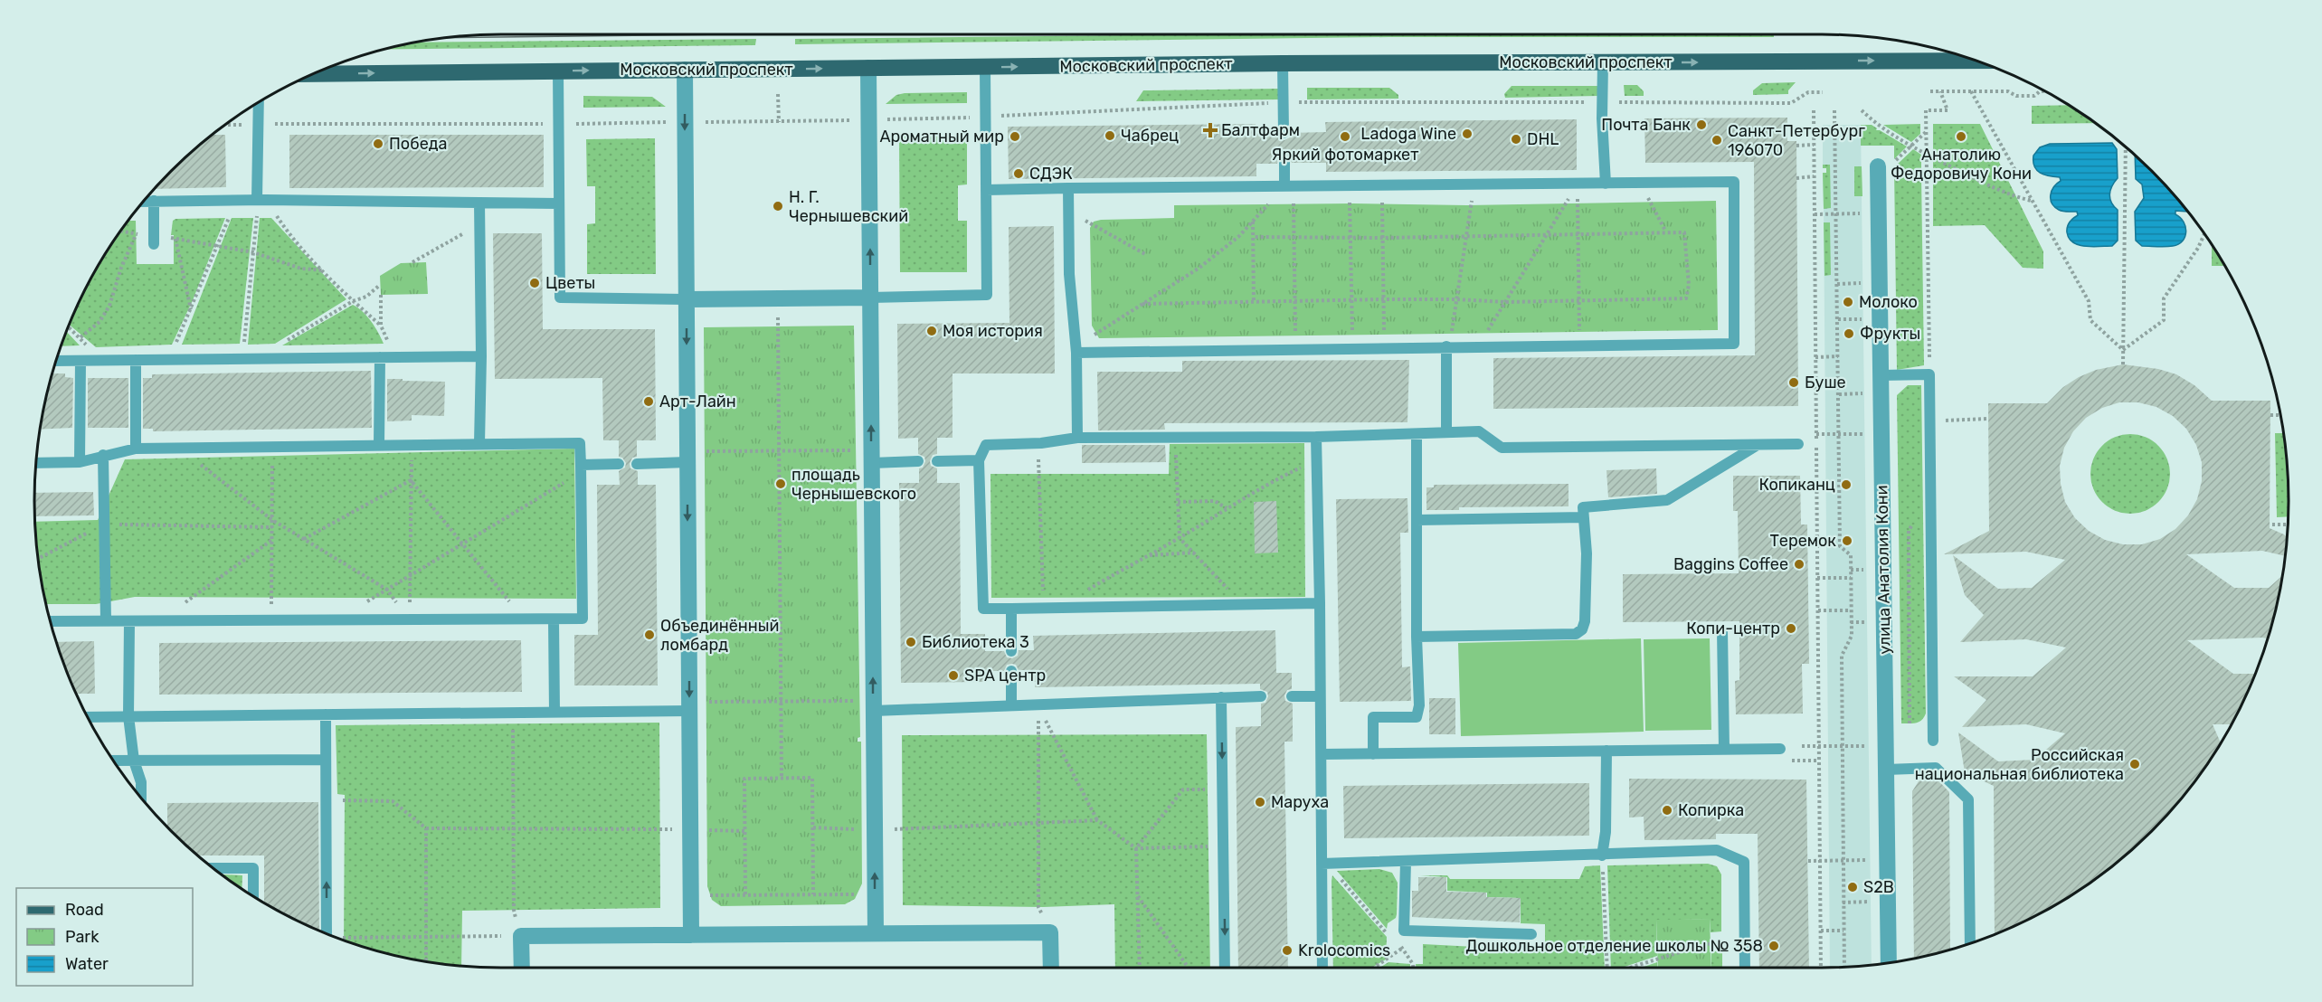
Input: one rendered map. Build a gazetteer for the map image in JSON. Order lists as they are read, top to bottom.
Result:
{
  "streets": {
    "main road": ["Московский проспект"],
    "street": ["улица Анатолия Кони"]
  },
  "one_way": ["Московский проспект"],
  "places": {
    "other": [
      "Почта Банк",
      "Ladoga Wine",
      "Чабрец",
      "Ароматный мир",
      "Яркий фотомаркет",
      "Анатолию Федоровичу Кони",
      "DHL",
      "Санкт-Петербург 196070",
      "Победа",
      "СДЭК",
      "Н. Г. Чернышевский",
      "Цветы",
      "Молоко",
      "Моя история",
      "Фрукты",
      "Буше",
      "Арт-Лайн",
      "площадь Чернышевского",
      "Копиканц",
      "Теремок",
      "Baggins Coffee",
      "Копи-центр",
      "Объединённый ломбард",
      "Библиотека 3",
      "SPA центр",
      "Российская национальная библиотека",
      "Маруха",
      "Копирка",
      "S2B",
      "Дошкольное отделение школы № 358",
      "Krolocomics"
    ],
    "health": ["Балтфарм"]
  },
  "legend": ["Road", "Park", "Water"]
}
